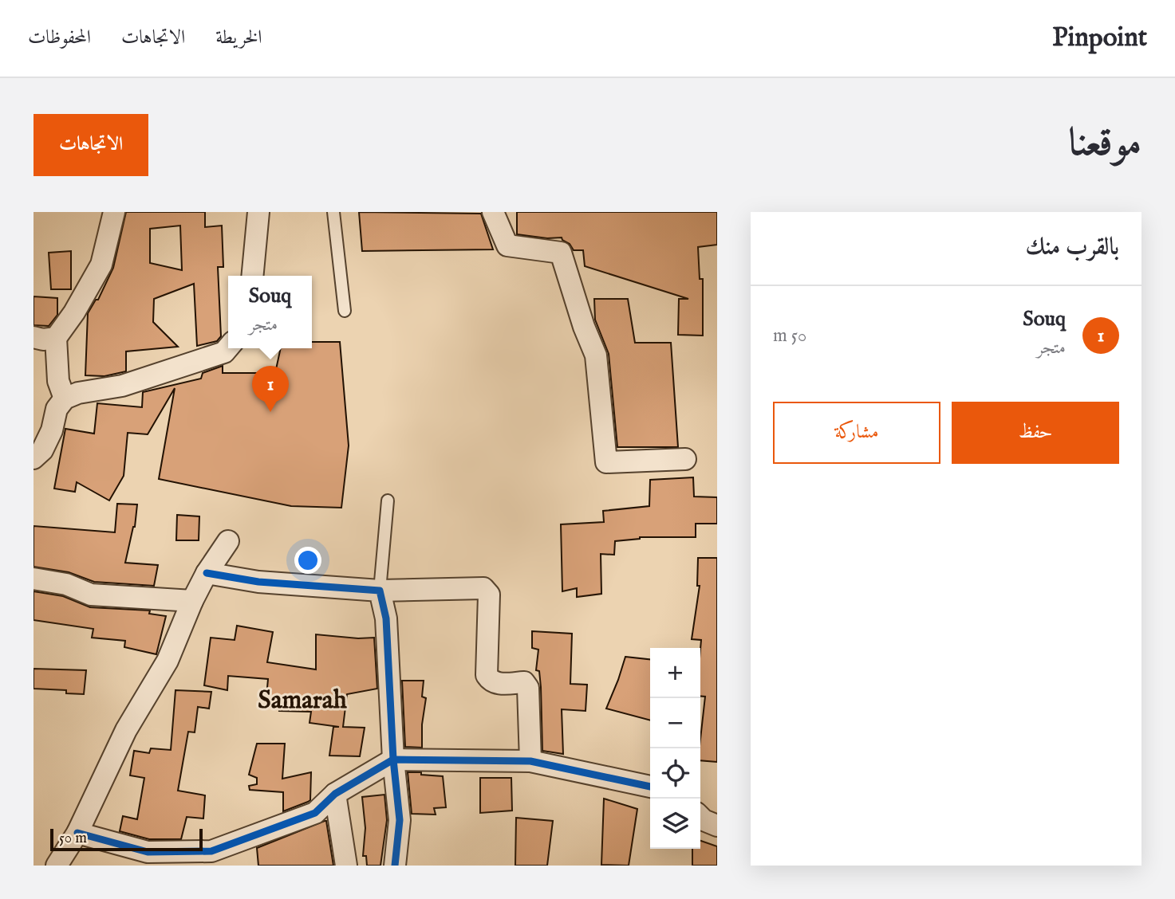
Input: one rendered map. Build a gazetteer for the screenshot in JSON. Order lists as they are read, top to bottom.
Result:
{
  "districts": ["Samarah"],
  "scale_bar": "50 m",
  "page": {
    "header": "Pinpoint",
    "nav": ["الخريطة", "الاتجاهات", "المحفوظات"],
    "title": "موقعنا",
    "buttons": [
      "الاتجاهات",
      ["حفظ", "مشاركة"]
    ],
    "heading": "بالقرب منك",
    "popup": ["Souq", "متجر"],
    "list": [
      {
        "mark": "1",
        "name": "Souq",
        "note": "متجر",
        "value": "50 m"
      }
    ],
    "pins": "1",
    "map_buttons": ["+", "−"],
    "scale": "50 m"
  }
}
